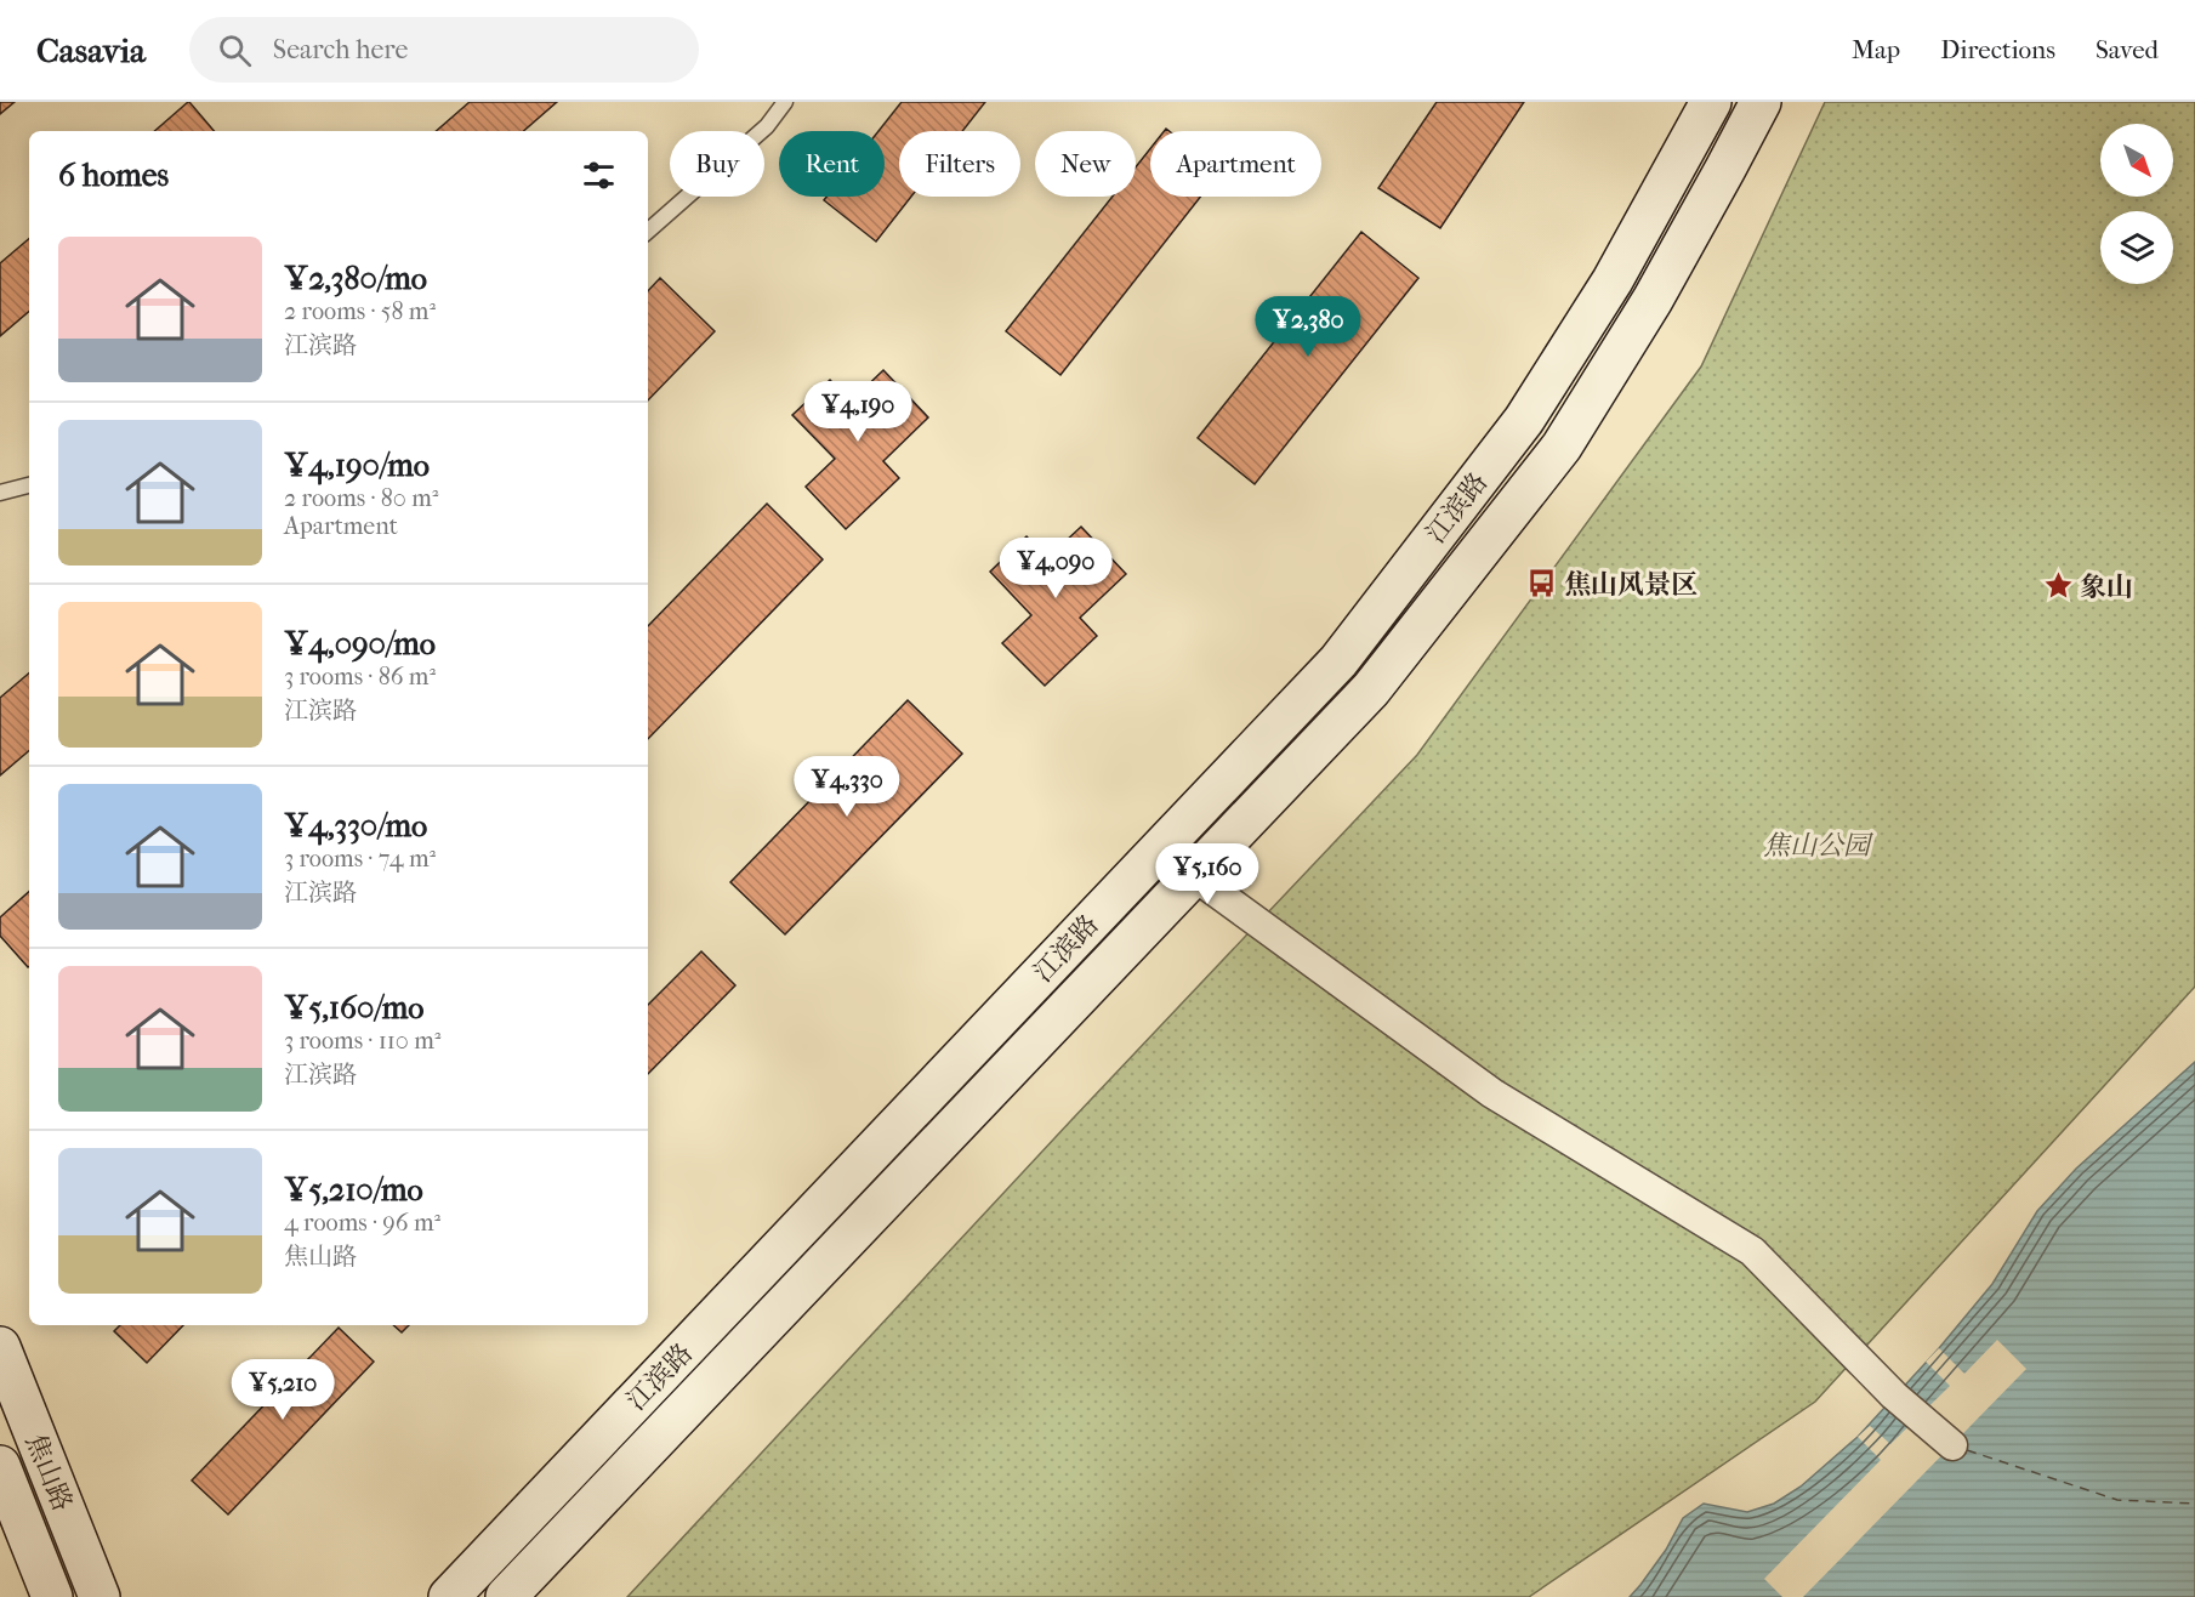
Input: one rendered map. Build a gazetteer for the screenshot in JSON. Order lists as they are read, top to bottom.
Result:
{
  "streets": {
    "main road": ["江滨路", "焦山路"]
  },
  "parks": ["焦山公园"],
  "places": {
    "bus stop": ["焦山风景区"],
    "place": ["象山"]
  },
  "north": "bottom right",
  "page": {
    "header": "Casavia",
    "search": "Search here",
    "nav": ["Map", "Directions", "Saved"],
    "chip": [
      "Buy",
      "Rent",
      "Filters",
      "New",
      "Apartment"
    ],
    "heading": "6 homes",
    "list": [
      {
        "name": "¥2,380/mo",
        "note": "2 rooms · 58 m² · 江滨路"
      },
      {
        "name": "¥4,190/mo",
        "note": "2 rooms · 80 m² · Apartment"
      },
      {
        "name": "¥4,090/mo",
        "note": "3 rooms · 86 m² · 江滨路"
      },
      {
        "name": "¥4,330/mo",
        "note": "3 rooms · 74 m² · 江滨路"
      },
      {
        "name": "¥5,160/mo",
        "note": "3 rooms · 110 m² · 江滨路"
      },
      {
        "name": "¥5,210/mo",
        "note": "4 rooms · 96 m² · 焦山路"
      }
    ],
    "price": [
      "¥2,380",
      "¥4,190",
      "¥4,090",
      "¥4,330",
      "¥5,160",
      "¥5,210"
    ]
  }
}
